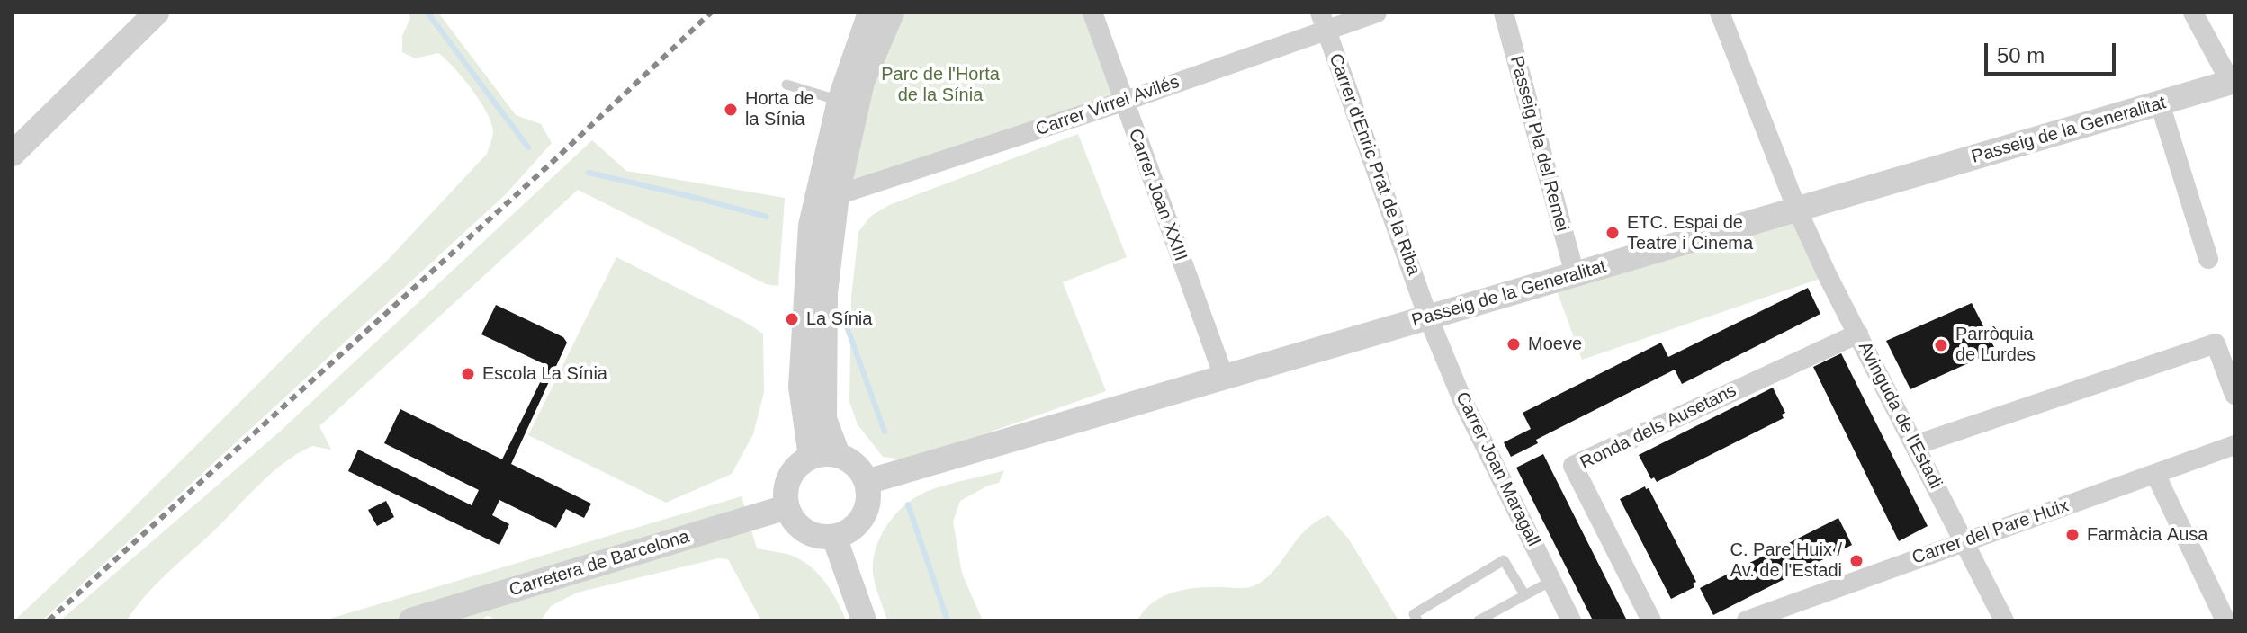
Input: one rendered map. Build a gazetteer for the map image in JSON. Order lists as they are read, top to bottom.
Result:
{
  "streets": {
    "street": [
      "Carrer Virrei Avilés",
      "Passeig de la Generalitat",
      "Passeig Pla del Remei",
      "Carrer d'Enric Prat de la Riba",
      "Carrer Joan XXIII",
      "Avinguda de l'Estadi",
      "Ronda dels Ausetans",
      "Carrer Joan Maragall",
      "Carrer del Pare Huix",
      "Carretera de Barcelona"
    ]
  },
  "crossings": [
    ["Carrer Virrei Avilés", "Carrer d'Enric Prat de la Riba"],
    ["Carrer Virrei Avilés", "Carrer Joan XXIII"],
    ["Passeig de la Generalitat", "Passeig Pla del Remei"],
    ["Passeig de la Generalitat", "Carrer d'Enric Prat de la Riba"],
    ["Passeig de la Generalitat", "Carrer Joan XXIII"],
    ["Passeig de la Generalitat", "Avinguda de l'Estadi"],
    ["Passeig de la Generalitat", "Carrer Joan Maragall"],
    ["Passeig de la Generalitat", "Carretera de Barcelona"],
    ["Carrer d'Enric Prat de la Riba", "Carrer Joan Maragall"],
    ["Avinguda de l'Estadi", "Ronda dels Ausetans"],
    ["Avinguda de l'Estadi", "Carrer del Pare Huix"]
  ],
  "parks": ["Parc de l'Horta de la Sínia"],
  "places": [
    "Horta de la Sínia",
    "ETC. Espai de Teatre i Cinema",
    "La Sínia",
    "Moeve",
    "Parròquia de Lurdes",
    "Escola La Sínia",
    "Farmàcia Ausa",
    "C. Pare Huix / Av. de l'Estadi"
  ],
  "scale_bar": "50 m"
}
